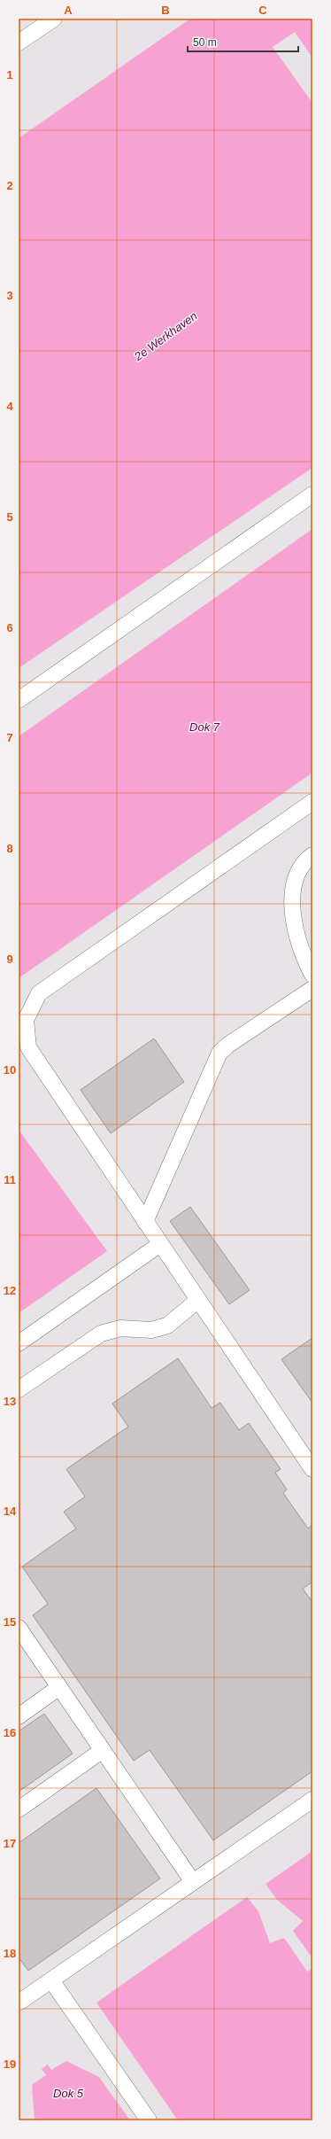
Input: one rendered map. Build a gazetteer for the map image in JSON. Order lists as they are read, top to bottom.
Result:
{
  "water": ["2e Werkhaven", "Dok 7", "Dok 5"],
  "scale_bar": "50 m",
  "grid": {
    "columns": ["A", "B", "C"],
    "rows": [
      "1",
      "2",
      "3",
      "4",
      "5",
      "6",
      "7",
      "8",
      "9",
      "10",
      "11",
      "12",
      "13",
      "14",
      "15",
      "16",
      "17",
      "18",
      "19"
    ]
  }
}
